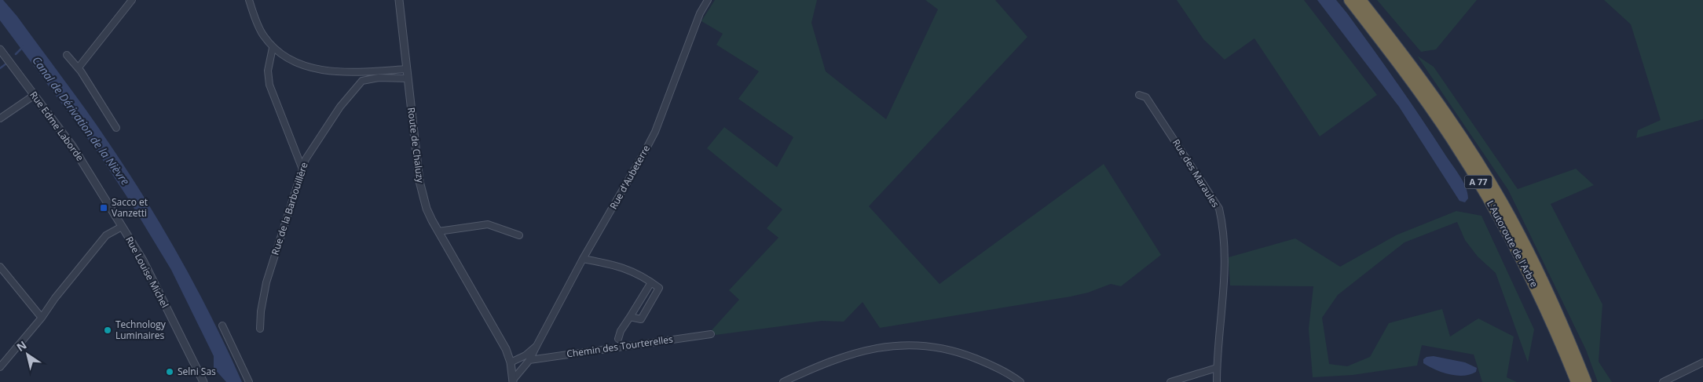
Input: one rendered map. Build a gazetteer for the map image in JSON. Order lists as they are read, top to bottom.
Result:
{
  "streets": {
    "highway": ["A 77", "L'Autoroute de l'Arbre"],
    "street": [
      "Rue Edme Laborde",
      "Route de Chaluzy",
      "Rue des Maraules",
      "Rue d'Aubeterre",
      "Rue de la Barbouillère",
      "Rue Louise Michel",
      "Chemin des Tourterelles"
    ]
  },
  "crossings": [
    ["Rue Edme Laborde", "Rue Louise Michel"],
    ["Route de Chaluzy", "Rue d'Aubeterre"],
    ["Route de Chaluzy", "Rue de la Barbouillère"],
    ["Rue d'Aubeterre", "Chemin des Tourterelles"]
  ],
  "water": ["Canal de Dérivation de la Nièvre"],
  "places": {
    "transit": ["Sacco et Vanzetti"],
    "other": ["Technology Luminaires", "Selni Sas"]
  },
  "north": "top left"
}
